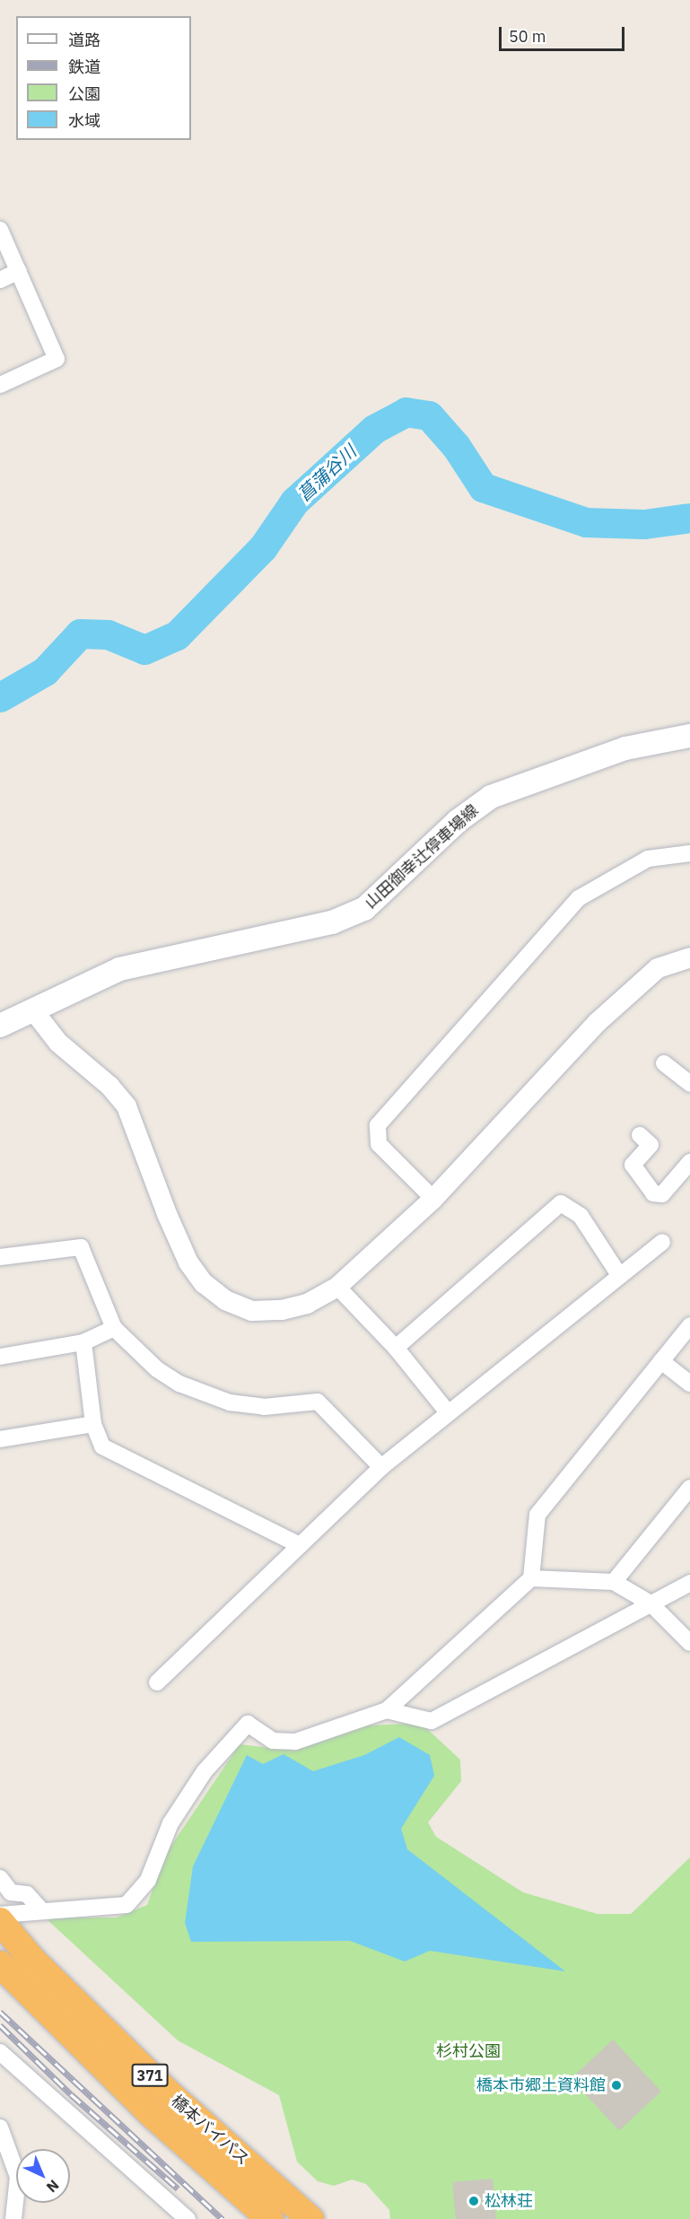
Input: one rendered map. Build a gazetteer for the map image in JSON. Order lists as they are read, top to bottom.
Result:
{
  "streets": {
    "highway": ["371", "橋本バイパス"],
    "main road": ["山田御幸辻停車場線"]
  },
  "water": ["菖蒲谷川"],
  "parks": ["杉村公園"],
  "places": ["橋本市郷土資料館", "松林荘"],
  "legend": [
    "道路",
    "鉄道",
    "公園",
    "水域"
  ],
  "scale_bar": "50 m",
  "north": "bottom right"
}
